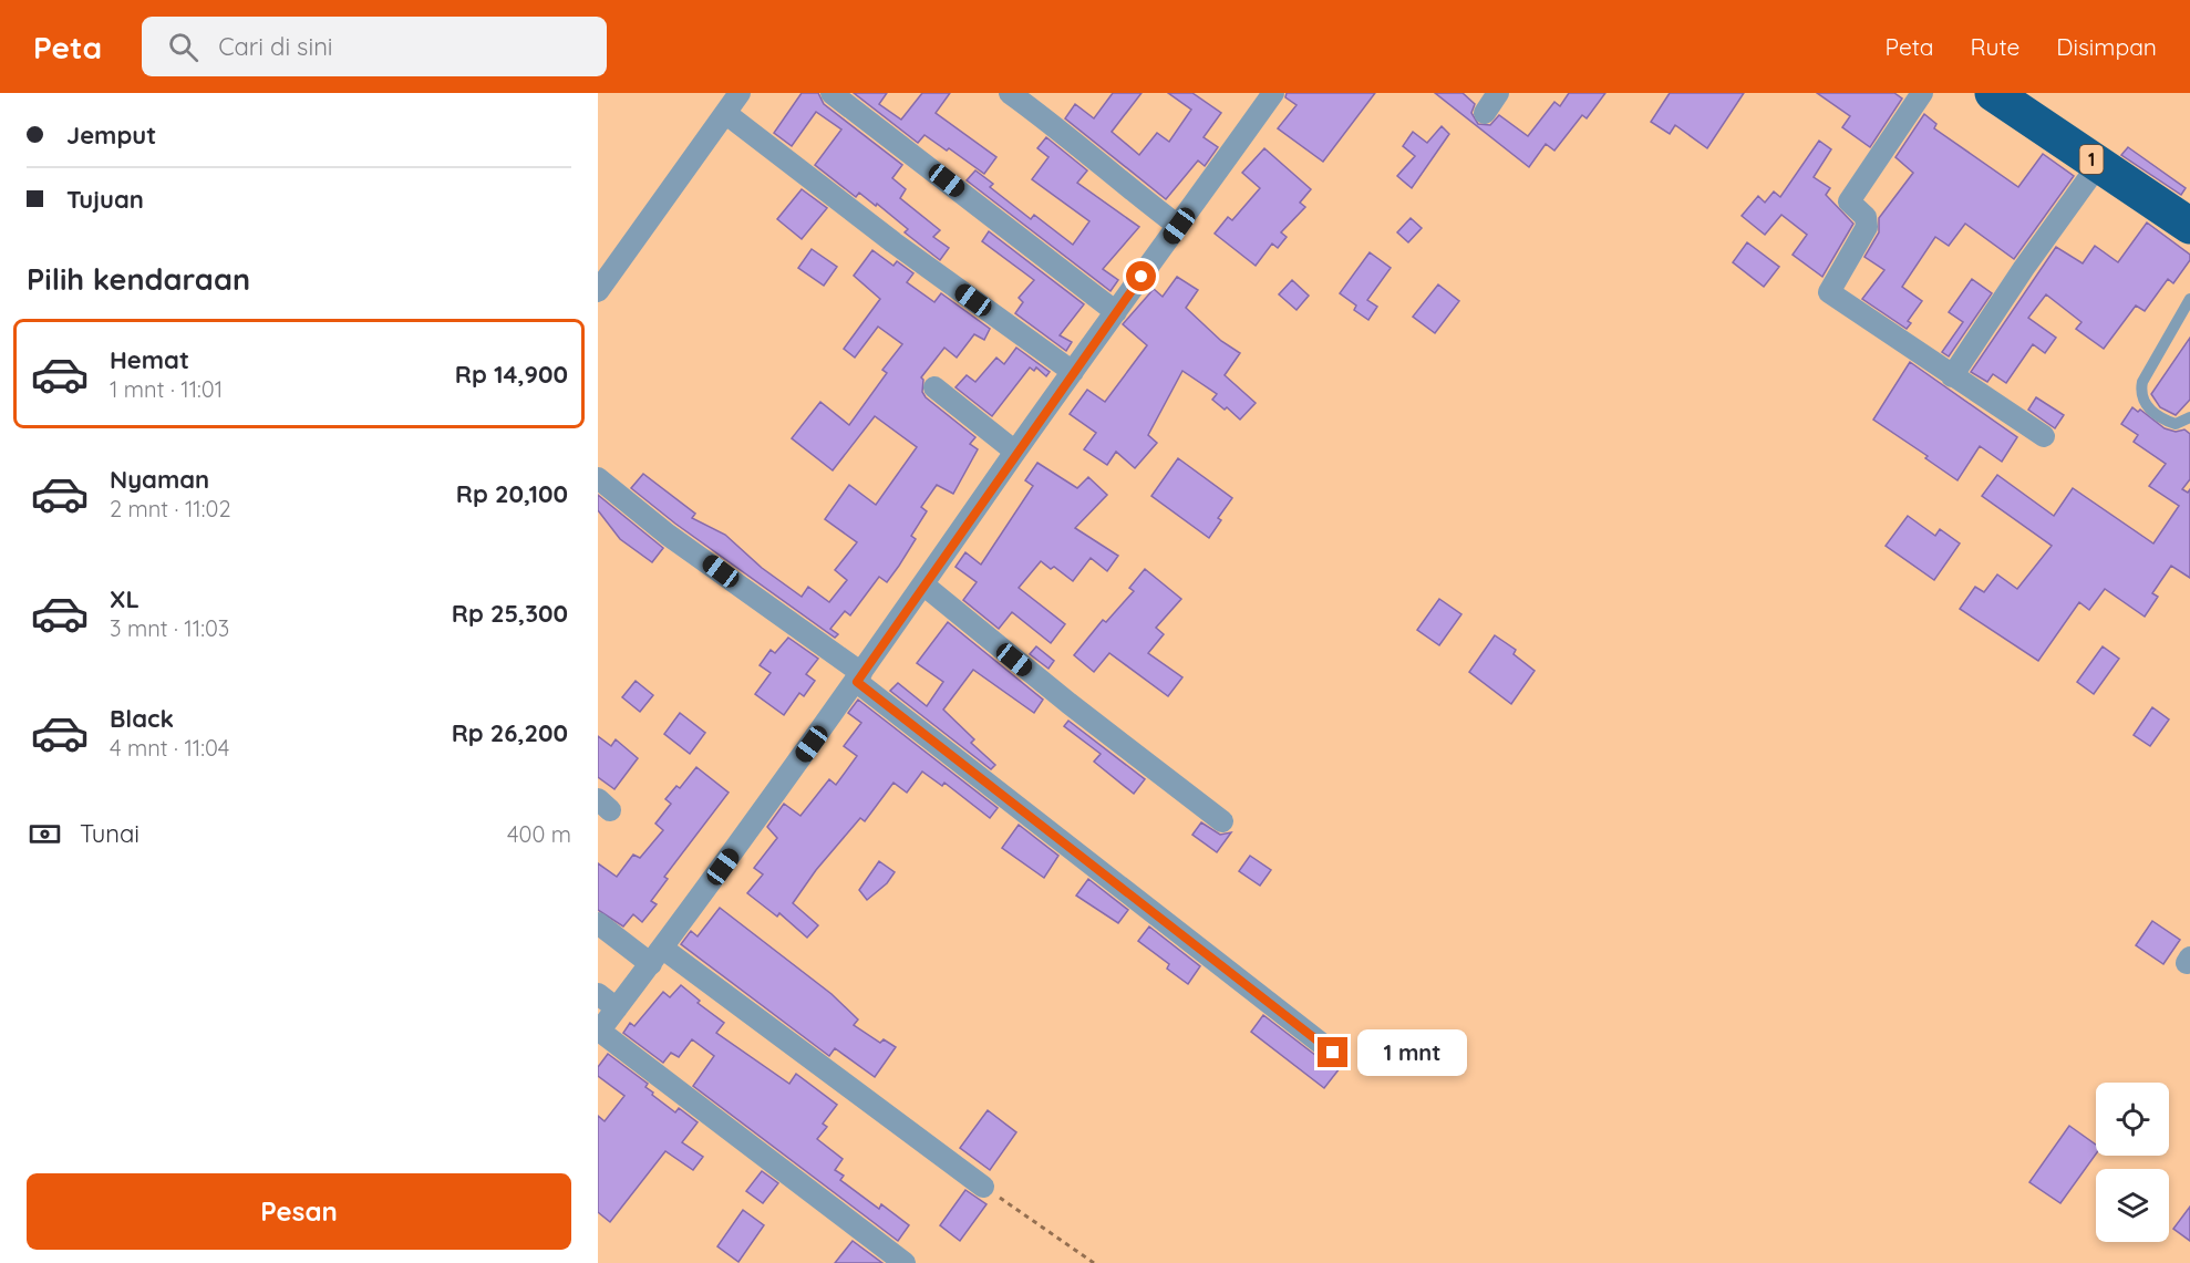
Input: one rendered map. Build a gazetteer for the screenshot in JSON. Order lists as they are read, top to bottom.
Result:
{
  "streets": {
    "highway": ["1"]
  },
  "page": {
    "header": "Peta",
    "search": "Cari di sini",
    "nav": ["Peta", "Rute", "Disimpan"],
    "banner": ["Jemput", "Tujuan"],
    "heading": "Pilih kendaraan",
    "list": [
      {
        "name": "Hemat",
        "note": "1 mnt · 11:01",
        "value": "Rp 14,900"
      },
      {
        "name": "Nyaman",
        "note": "2 mnt · 11:02",
        "value": "Rp 20,100"
      },
      {
        "name": "XL",
        "note": "3 mnt · 11:03",
        "value": "Rp 25,300"
      },
      {
        "name": "Black",
        "note": "4 mnt · 11:04",
        "value": "Rp 26,200"
      }
    ],
    "pay": ["Tunai", "400 m"],
    "bubble": "1 mnt",
    "buttons": "Pesan"
  }
}
